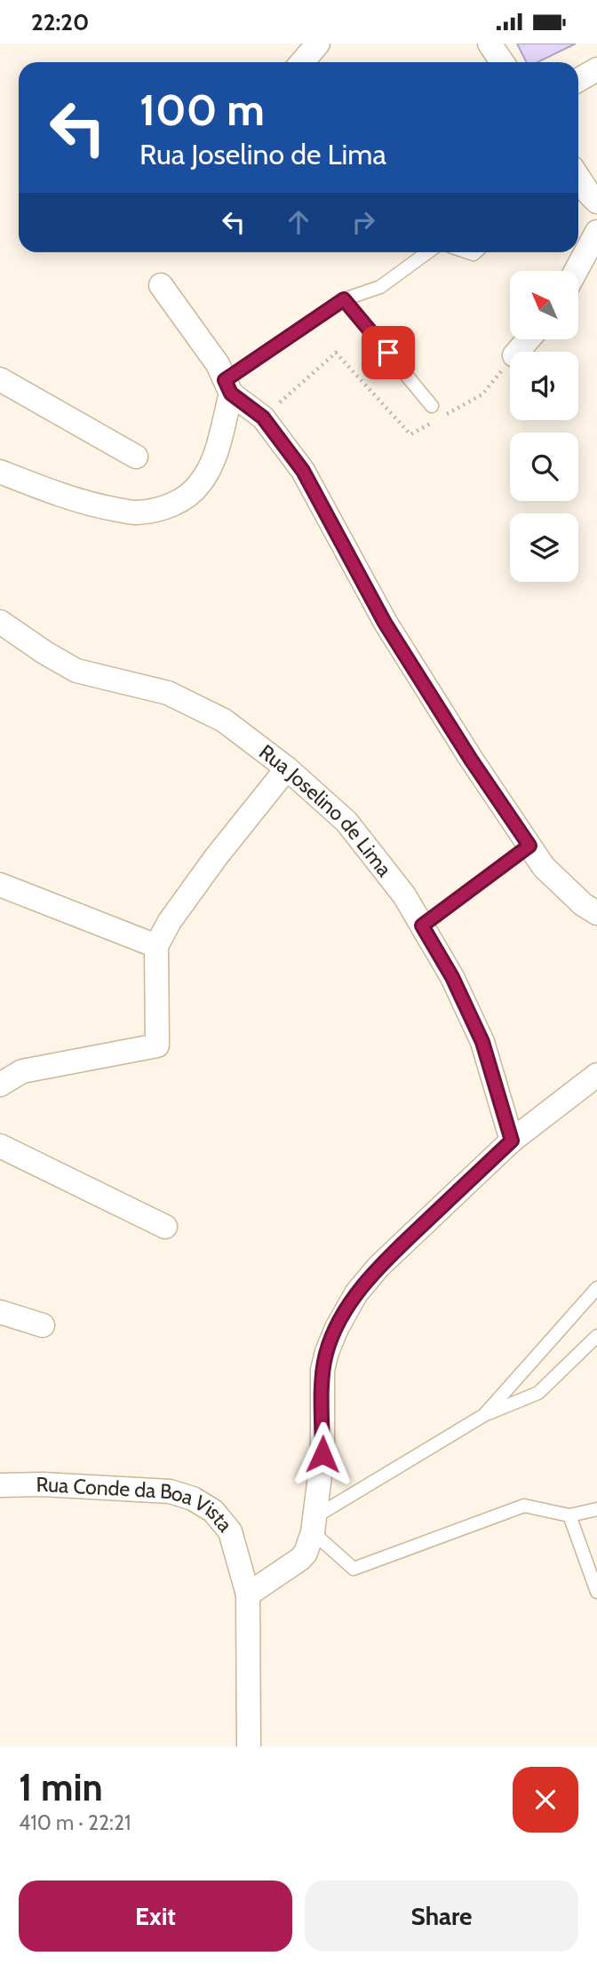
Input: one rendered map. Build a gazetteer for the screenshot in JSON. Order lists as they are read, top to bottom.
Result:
{
  "streets": {
    "street": ["Rua Joselino de Lima", "Rua Conde da Boa Vista"]
  },
  "north": "top left",
  "page": {
    "status": "22:20",
    "turn": ["100 m", "Rua Joselino de Lima"],
    "heading": ["1 min", "410 m · 22:21"],
    "buttons": ["Exit", "Share"]
  }
}
